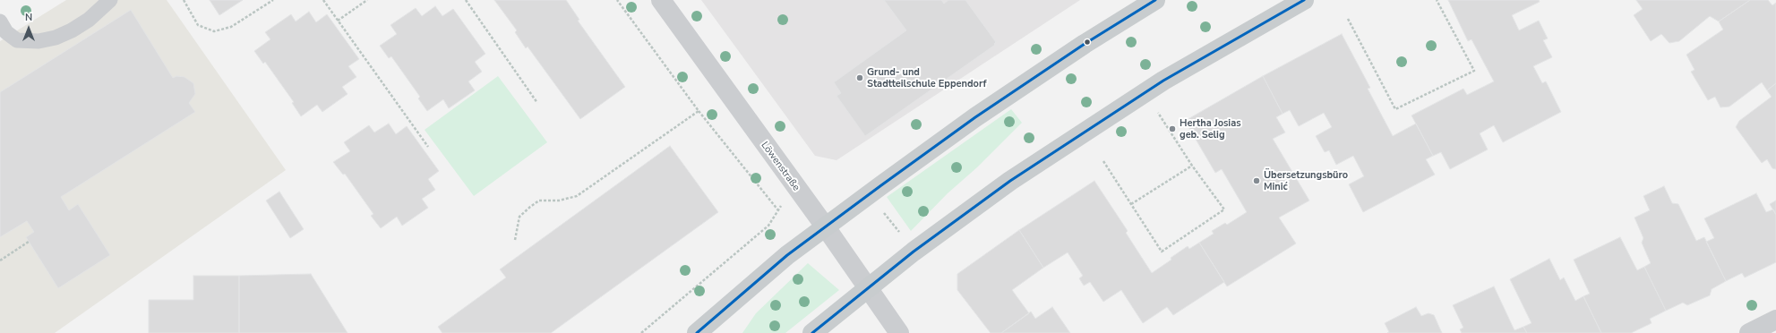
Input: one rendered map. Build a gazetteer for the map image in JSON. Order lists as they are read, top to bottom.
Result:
{
  "streets": {
    "street": ["Löwenstraße"]
  },
  "places": ["Grund- und Stadtteilschule Eppendorf", "Hertha Josias geb. Selig", "Übersetzungsbüro Minić"],
  "north": "top"
}
